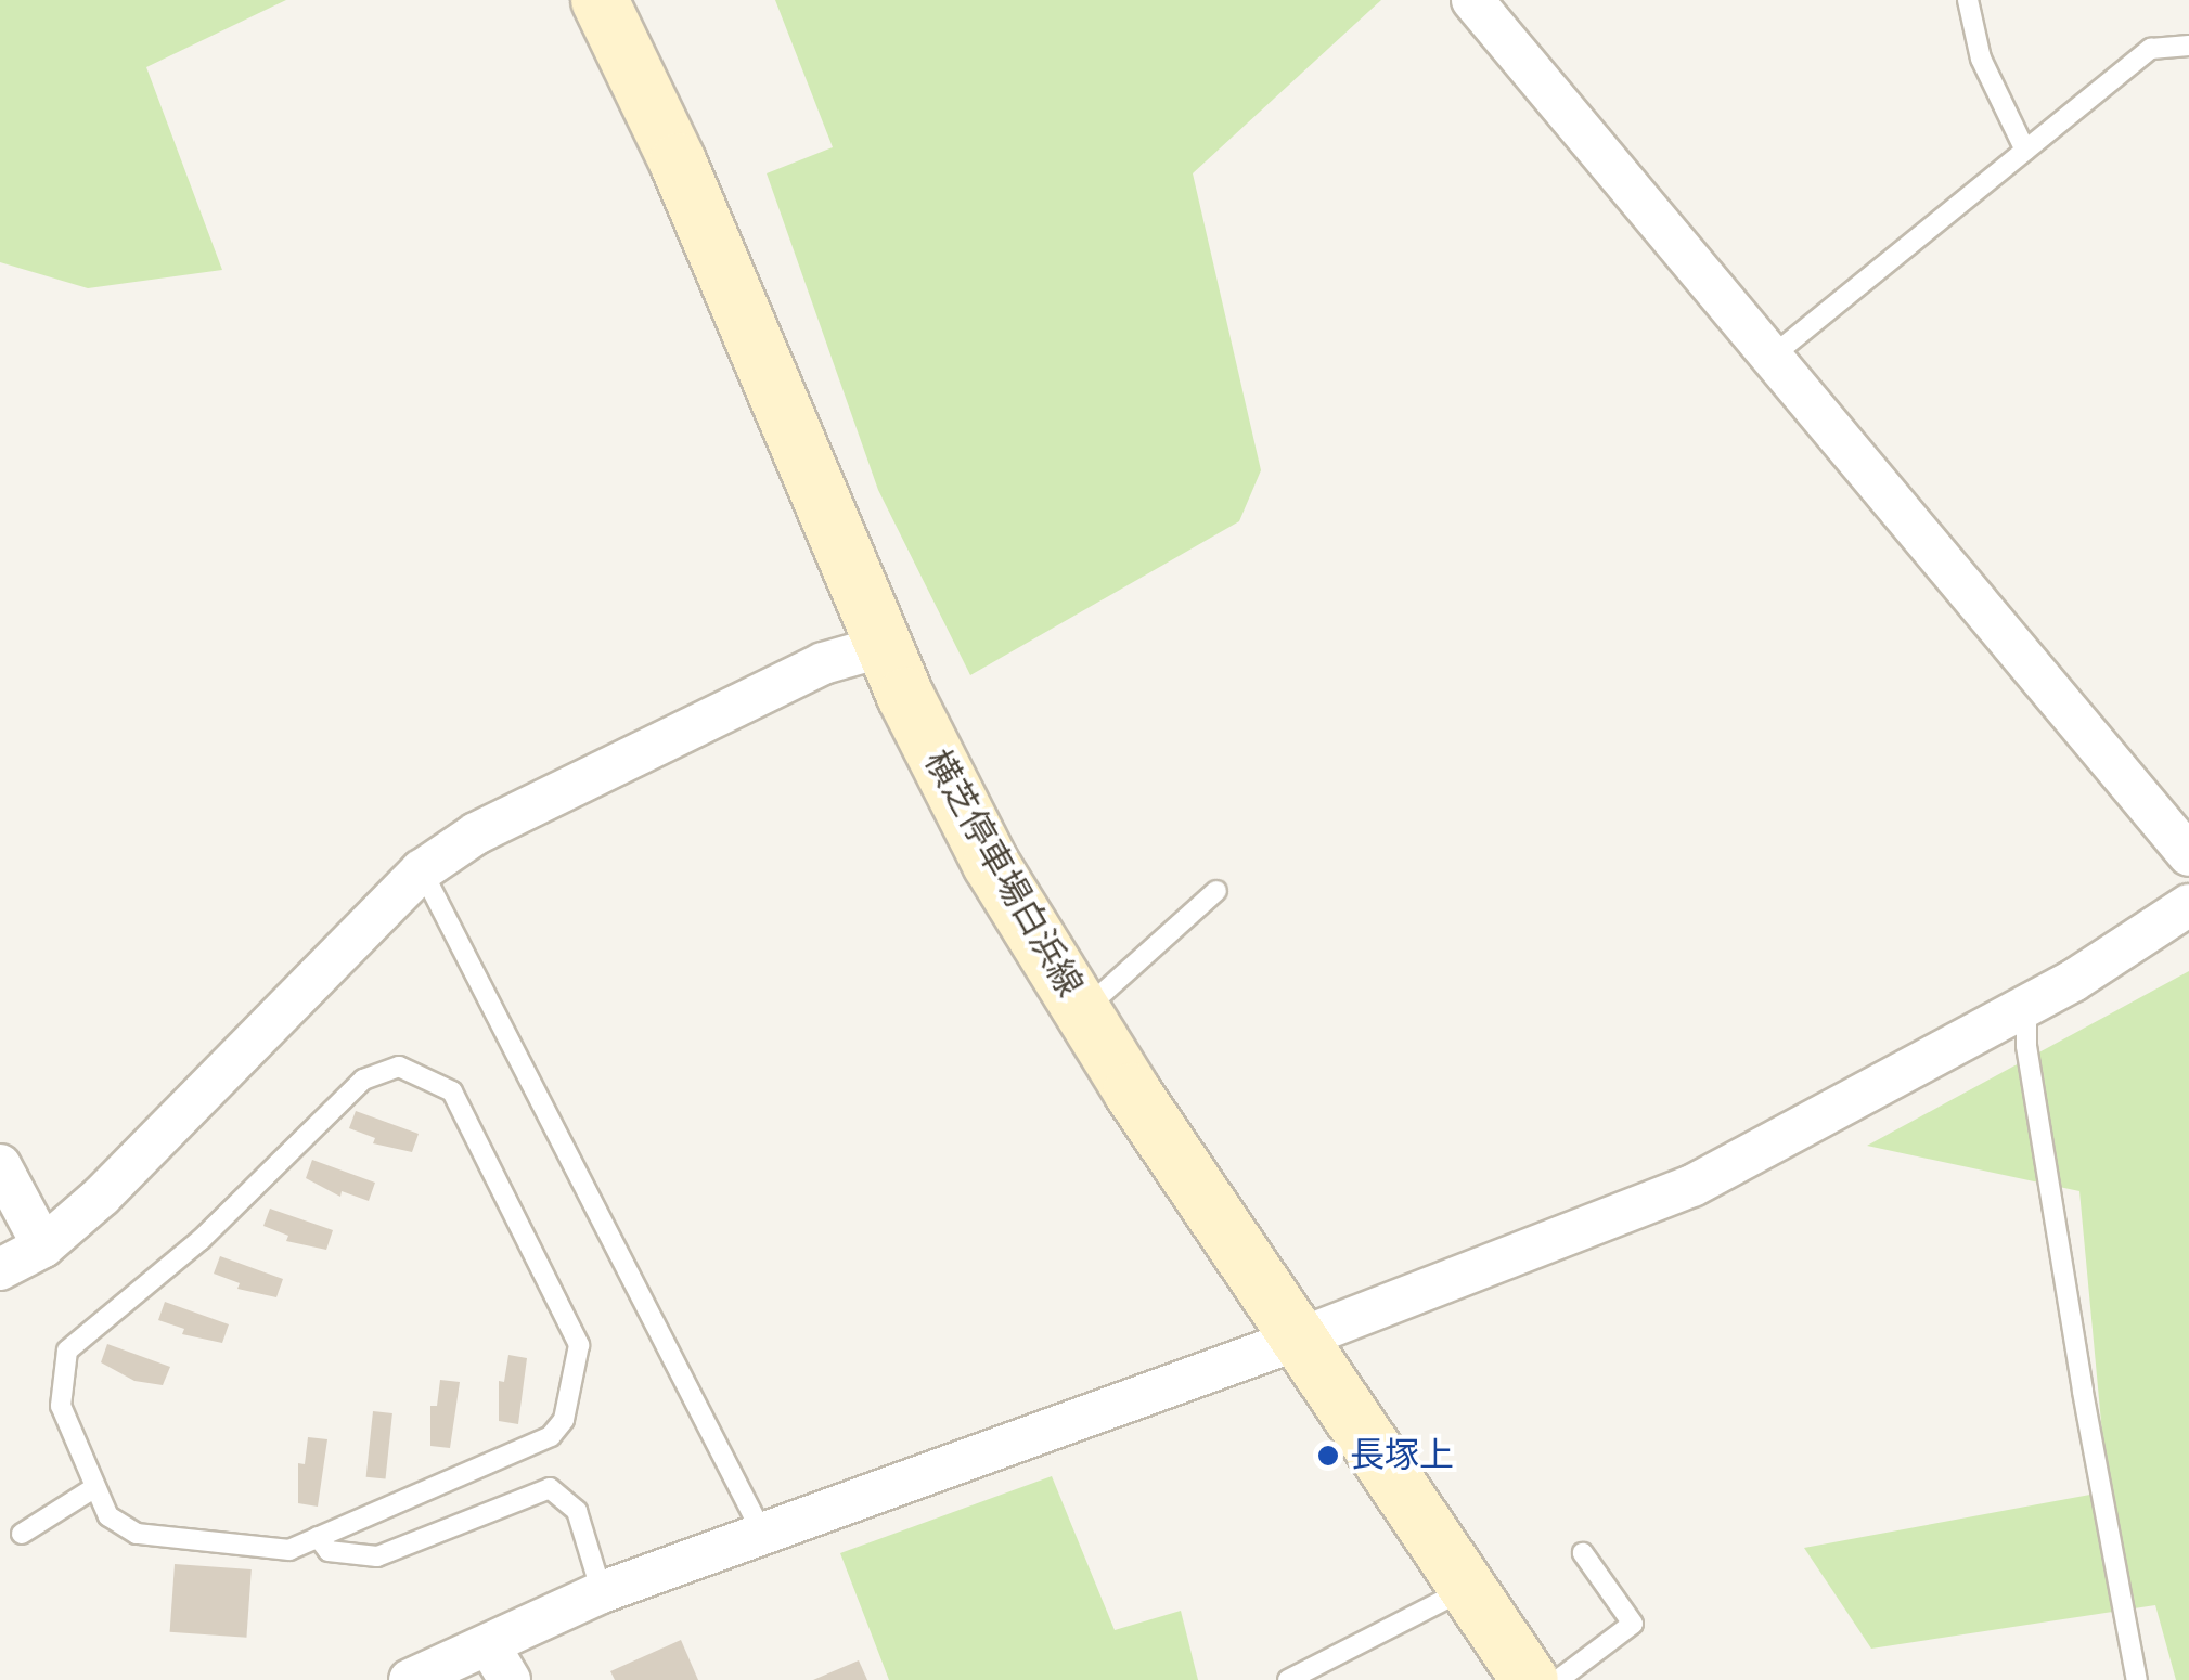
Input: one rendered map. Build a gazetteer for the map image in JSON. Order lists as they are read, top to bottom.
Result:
{
  "streets": {
    "main road": ["横芝停車場白浜線"]
  },
  "places": ["長塚上"]
}
